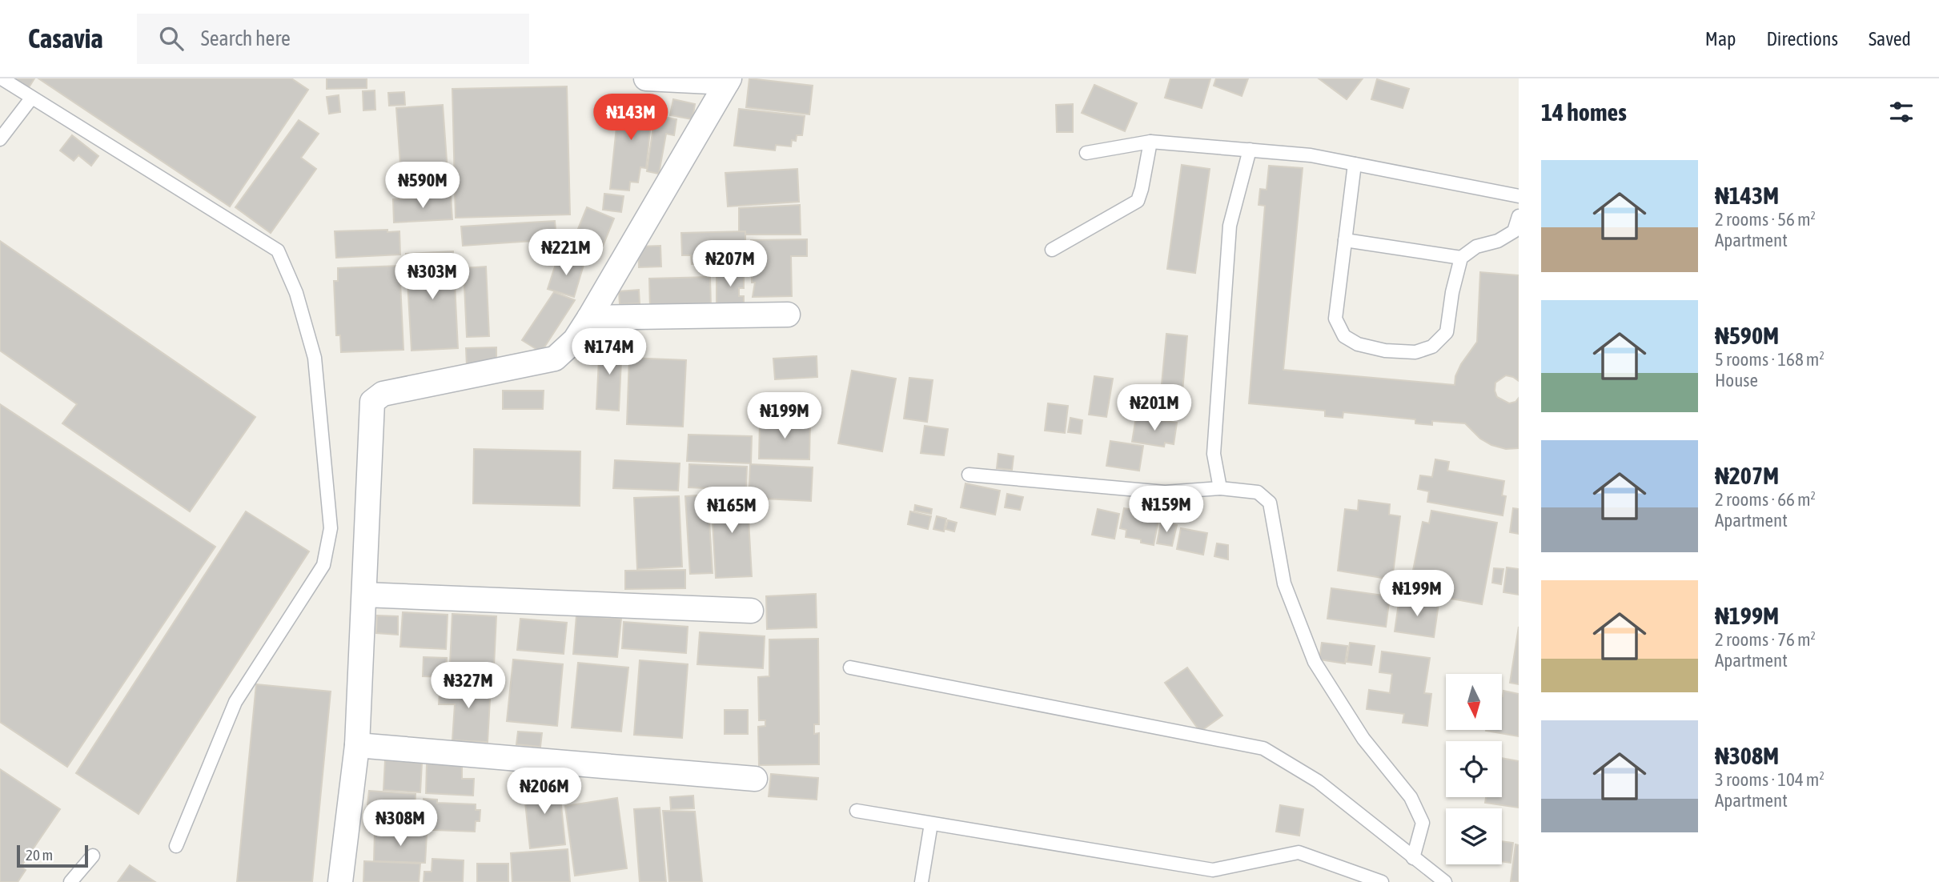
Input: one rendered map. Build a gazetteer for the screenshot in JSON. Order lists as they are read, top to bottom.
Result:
{
  "scale_bar": "20 m",
  "north": "bottom",
  "page": {
    "header": "Casavia",
    "search": "Search here",
    "nav": ["Map", "Directions", "Saved"],
    "heading": "14 homes",
    "price": [
      "₦143M",
      "₦590M",
      "₦221M",
      "₦207M",
      "₦303M",
      "₦174M",
      "₦201M",
      "₦199M",
      "₦159M",
      "₦165M",
      "₦199M",
      "₦327M",
      "₦206M",
      "₦308M"
    ],
    "list": [
      {
        "name": "₦143M",
        "note": "2 rooms · 56 m² · Apartment"
      },
      {
        "name": "₦590M",
        "note": "5 rooms · 168 m² · House"
      },
      {
        "name": "₦207M",
        "note": "2 rooms · 66 m² · Apartment"
      },
      {
        "name": "₦199M",
        "note": "2 rooms · 76 m² · Apartment"
      },
      {
        "name": "₦308M",
        "note": "3 rooms · 104 m² · Apartment"
      }
    ],
    "scale": "20 m"
  }
}
